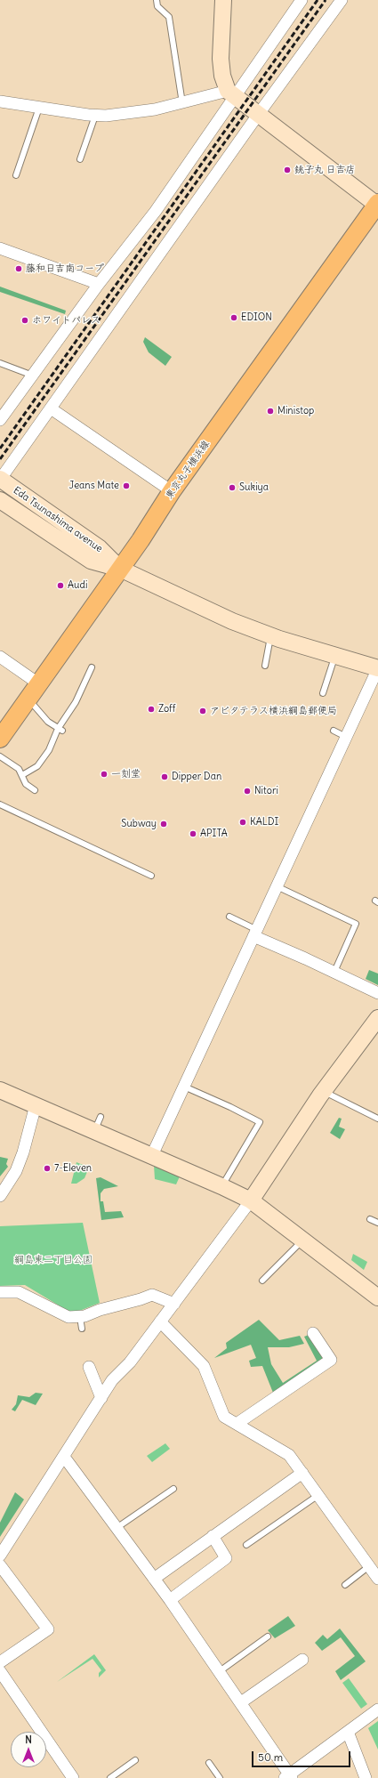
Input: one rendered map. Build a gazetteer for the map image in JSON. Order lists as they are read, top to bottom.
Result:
{
  "streets": {
    "main road": ["東京丸子横浜線"],
    "street": ["Eda Tsunashima avenue"]
  },
  "crossings": [
    ["東京丸子横浜線", "Eda Tsunashima avenue"]
  ],
  "parks": ["綱島東二丁目公園"],
  "places": [
    "銚子丸 日吉店",
    "藤和日吉南コープ",
    "EDION",
    "ホワイトパレス",
    "Ministop",
    "Jeans Mate",
    "Sukiya",
    "Audi",
    "Zoff",
    "アピタテラス横浜綱島郵便局",
    "一刻堂",
    "Dipper Dan",
    "Nitori",
    "KALDI",
    "Subway",
    "APITA",
    "7-Eleven"
  ],
  "scale_bar": "50 m",
  "north": "top"
}
